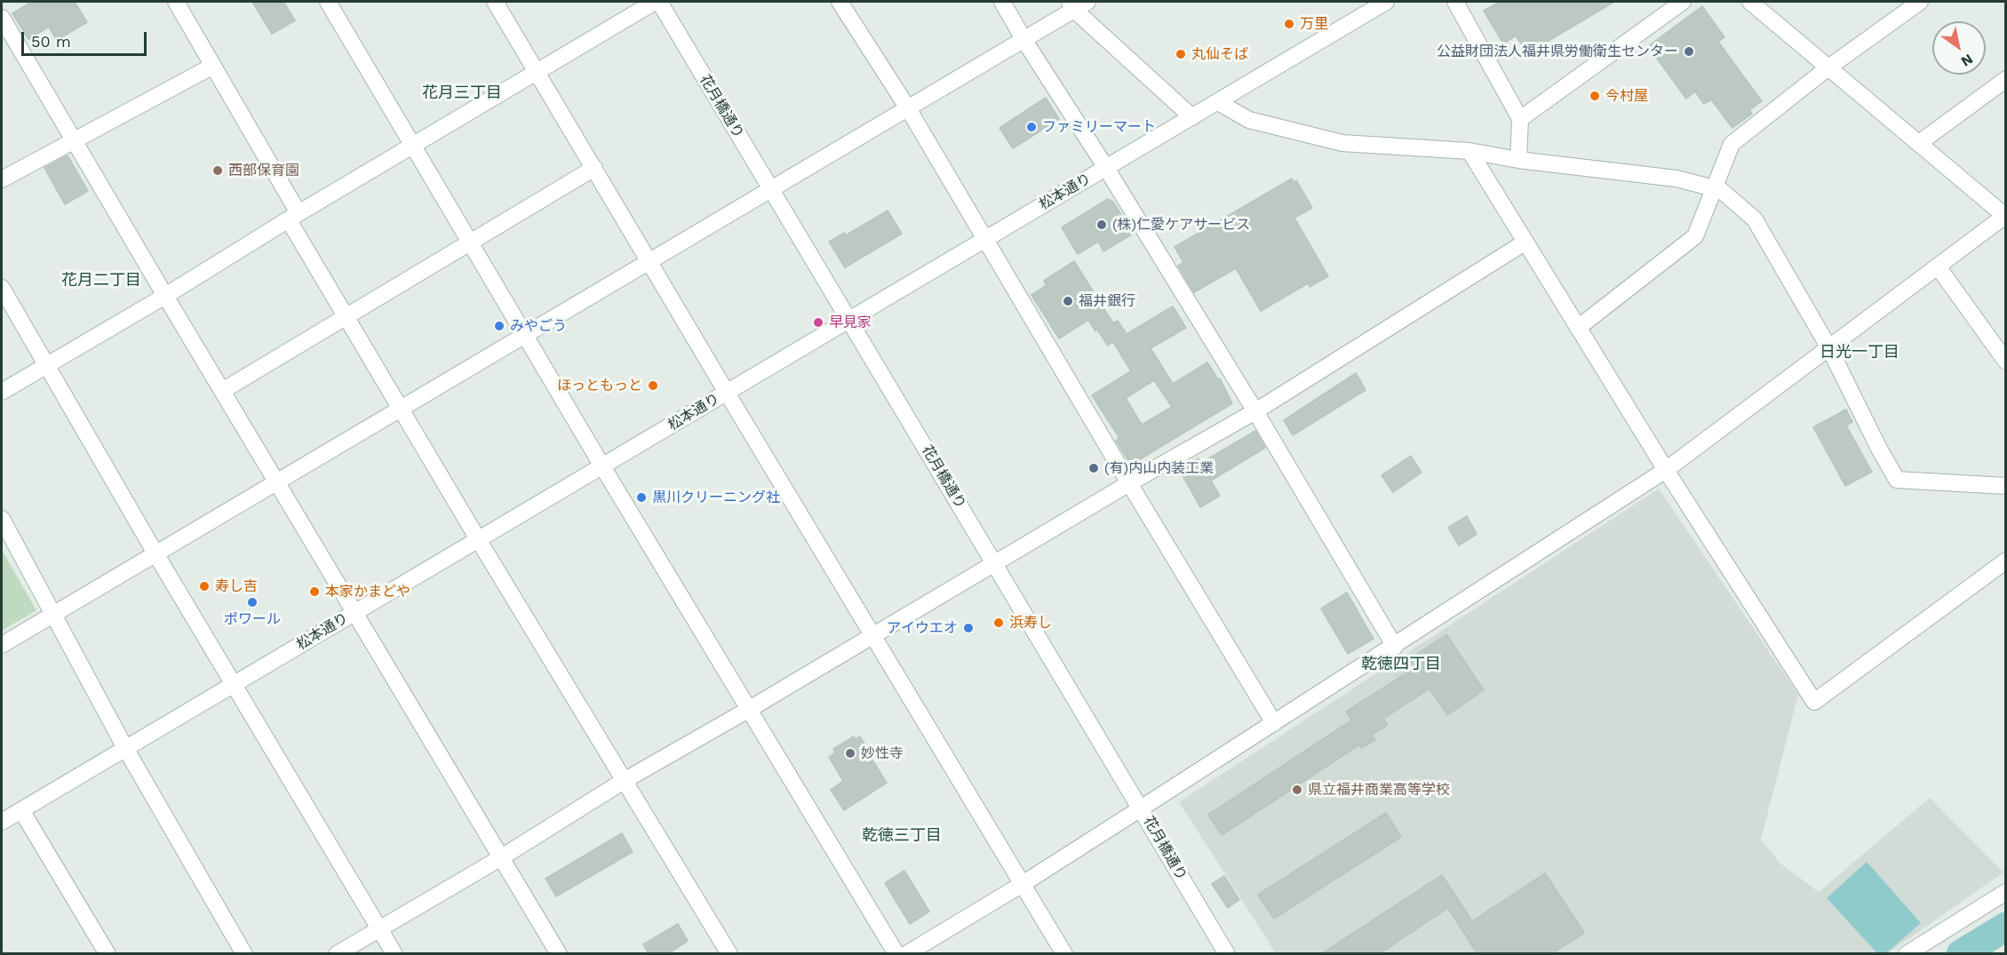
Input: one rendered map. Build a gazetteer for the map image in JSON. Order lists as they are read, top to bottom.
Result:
{
  "streets": {
    "street": ["花月橋通り", "松本通り"]
  },
  "crossings": [
    ["花月橋通り", "松本通り"]
  ],
  "districts": [
    "花月三丁目",
    "花月二丁目",
    "日光一丁目",
    "乾徳四丁目",
    "乾徳三丁目"
  ],
  "places": [
    "万里",
    "公益財団法人福井県労働衛生センター",
    "丸仙そば",
    "今村屋",
    "ファミリーマート",
    "西部保育園",
    "(株)仁愛ケアサービス",
    "福井銀行",
    "早見家",
    "みやごう",
    "ほっともっと",
    "(有)内山内装工業",
    "黒川クリーニング社",
    "寿し吉",
    "本家かまどや",
    "ポワール",
    "浜寿し",
    "アイウエオ",
    "妙性寺",
    "県立福井商業高等学校"
  ],
  "scale_bar": "50 m",
  "north": "bottom right"
}
